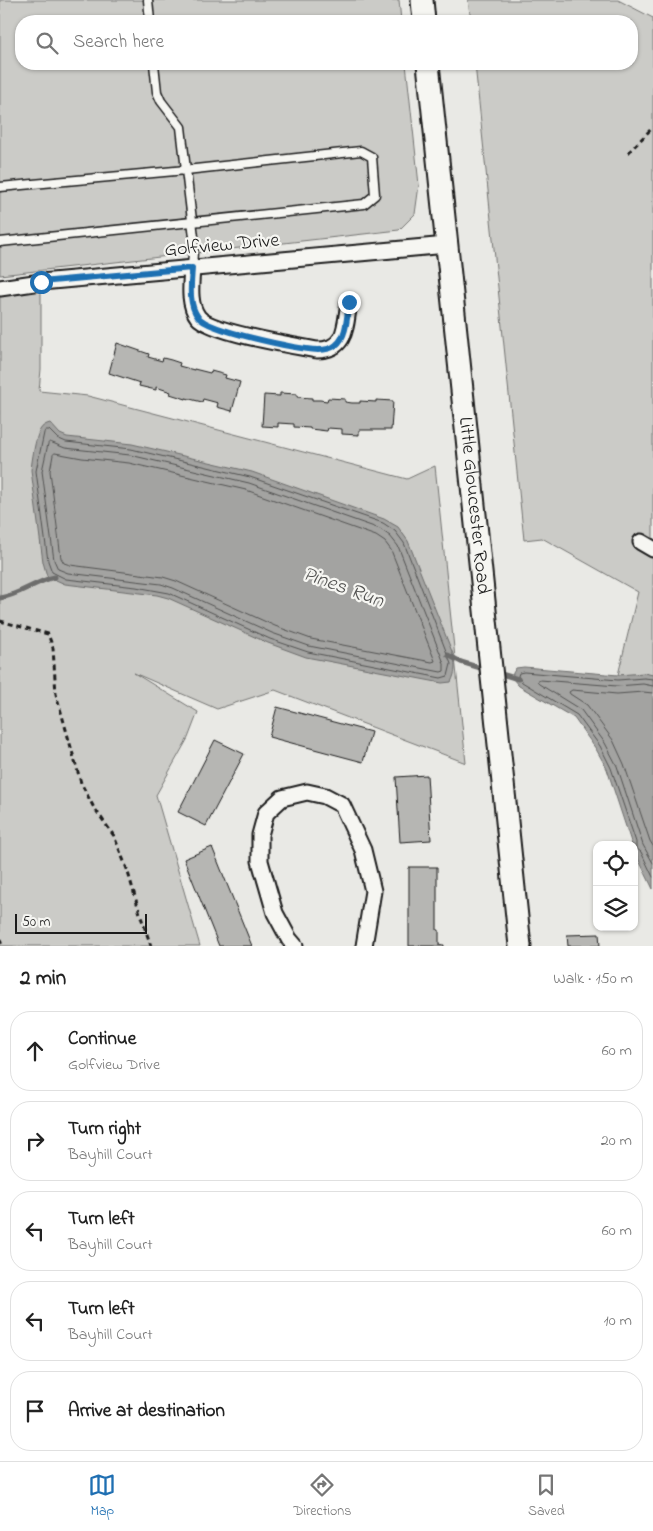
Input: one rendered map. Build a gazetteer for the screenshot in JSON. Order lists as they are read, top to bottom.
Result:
{
  "streets": {
    "street": ["Golfview Drive", "Little Gloucester Road"]
  },
  "crossings": [
    ["Golfview Drive", "Little Gloucester Road"]
  ],
  "water": ["Pines Run"],
  "scale_bar": "50 m",
  "page": {
    "search": "Search here",
    "scale": "50 m",
    "heading": ["2 min", "Walk · 150 m"],
    "list": [
      ["Continue", "Golfview Drive", "60 m"],
      ["Turn right", "Bayhill Court", "20 m"],
      ["Turn left", "Bayhill Court", "60 m"],
      ["Turn left", "Bayhill Court", "10 m"],
      "Arrive at destination"
    ],
    "nav": ["Map", "Directions", "Saved"]
  }
}
